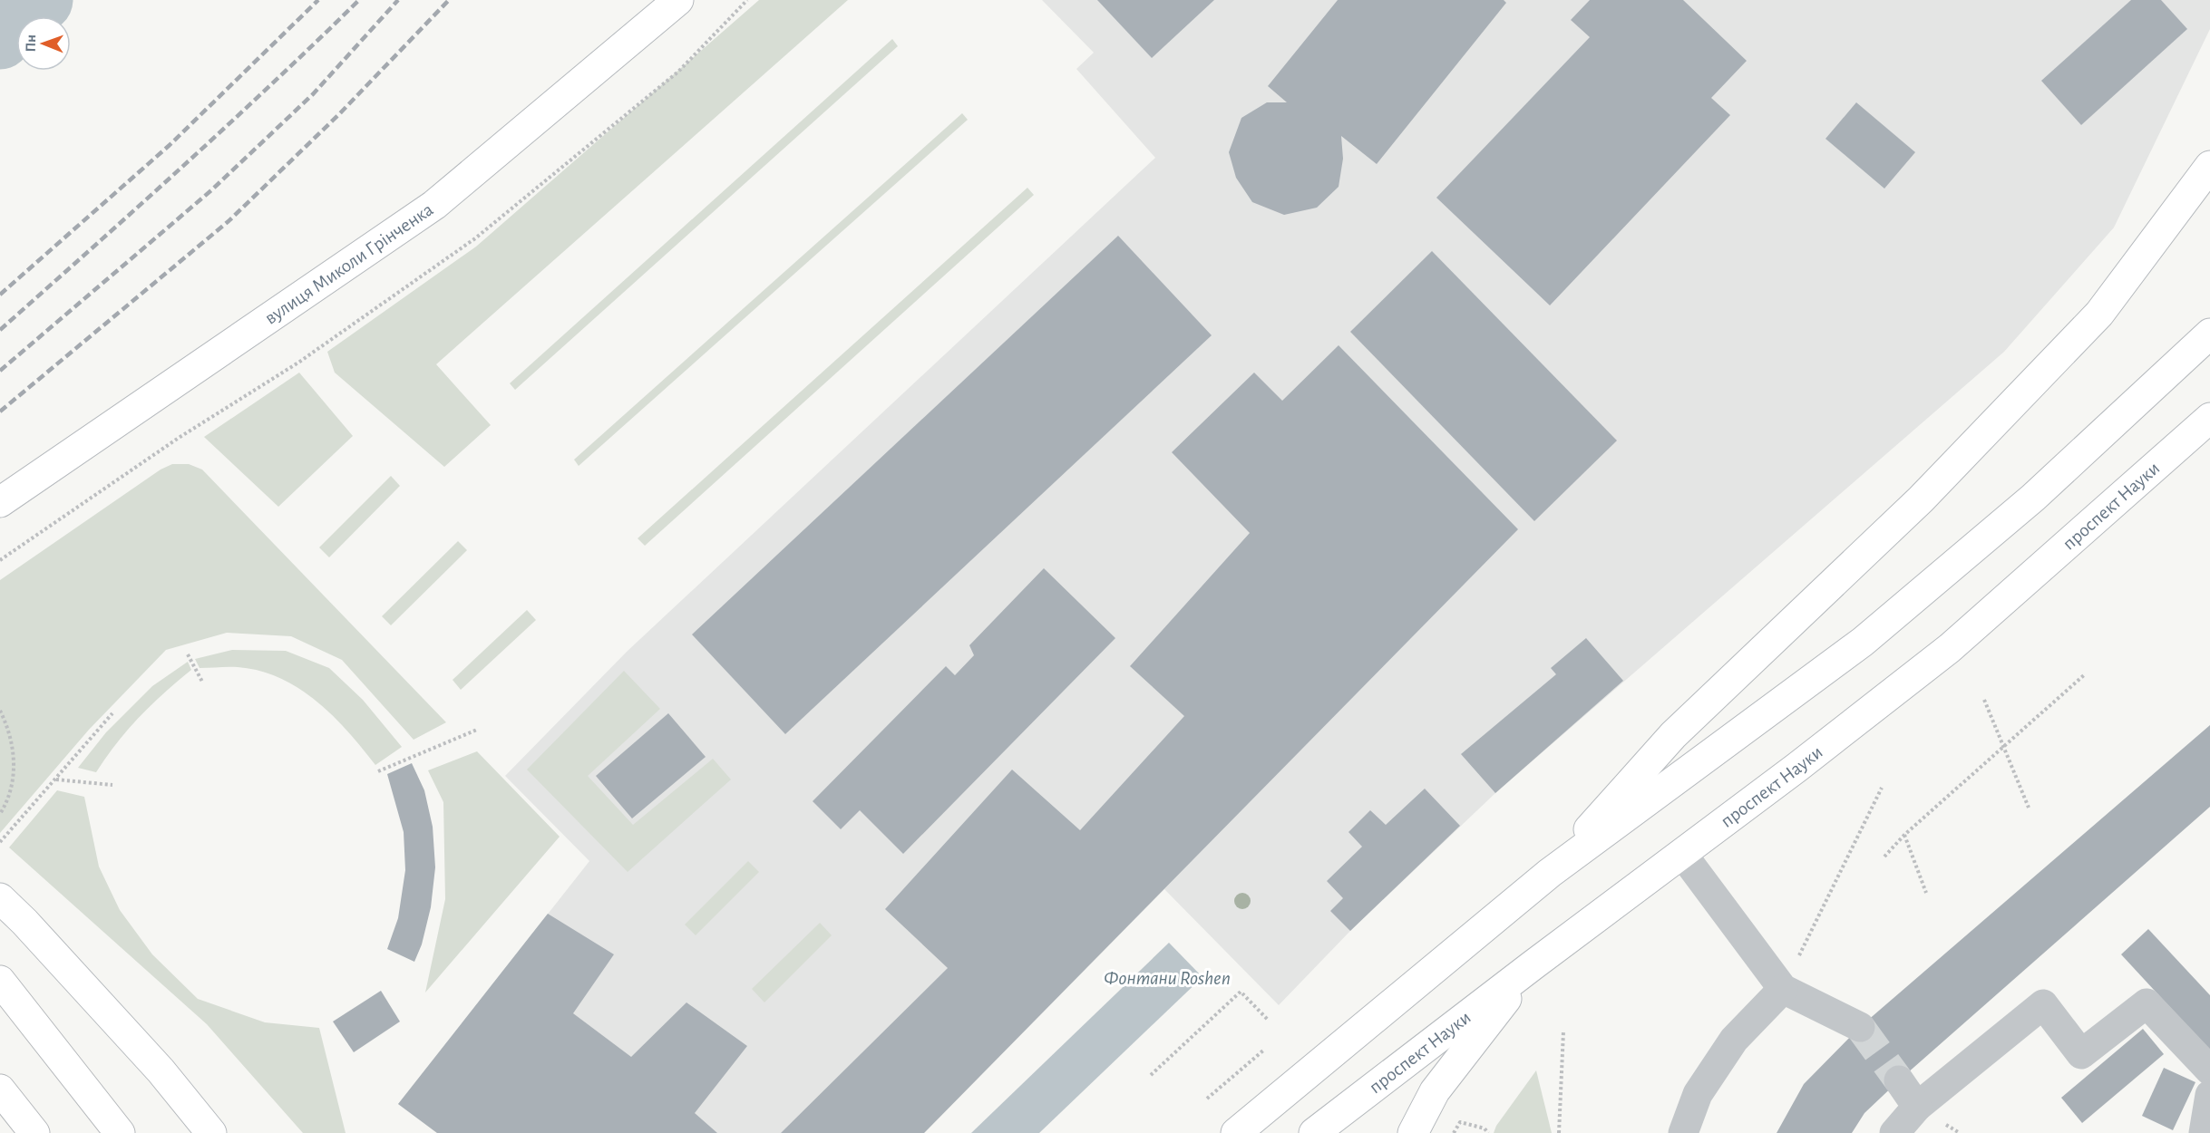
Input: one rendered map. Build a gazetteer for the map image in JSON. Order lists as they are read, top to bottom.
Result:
{
  "streets": {
    "main road": ["вулиця Миколи Грінченка", "проспект Науки"]
  },
  "water": ["Фонтани Roshen"],
  "north": "left"
}
